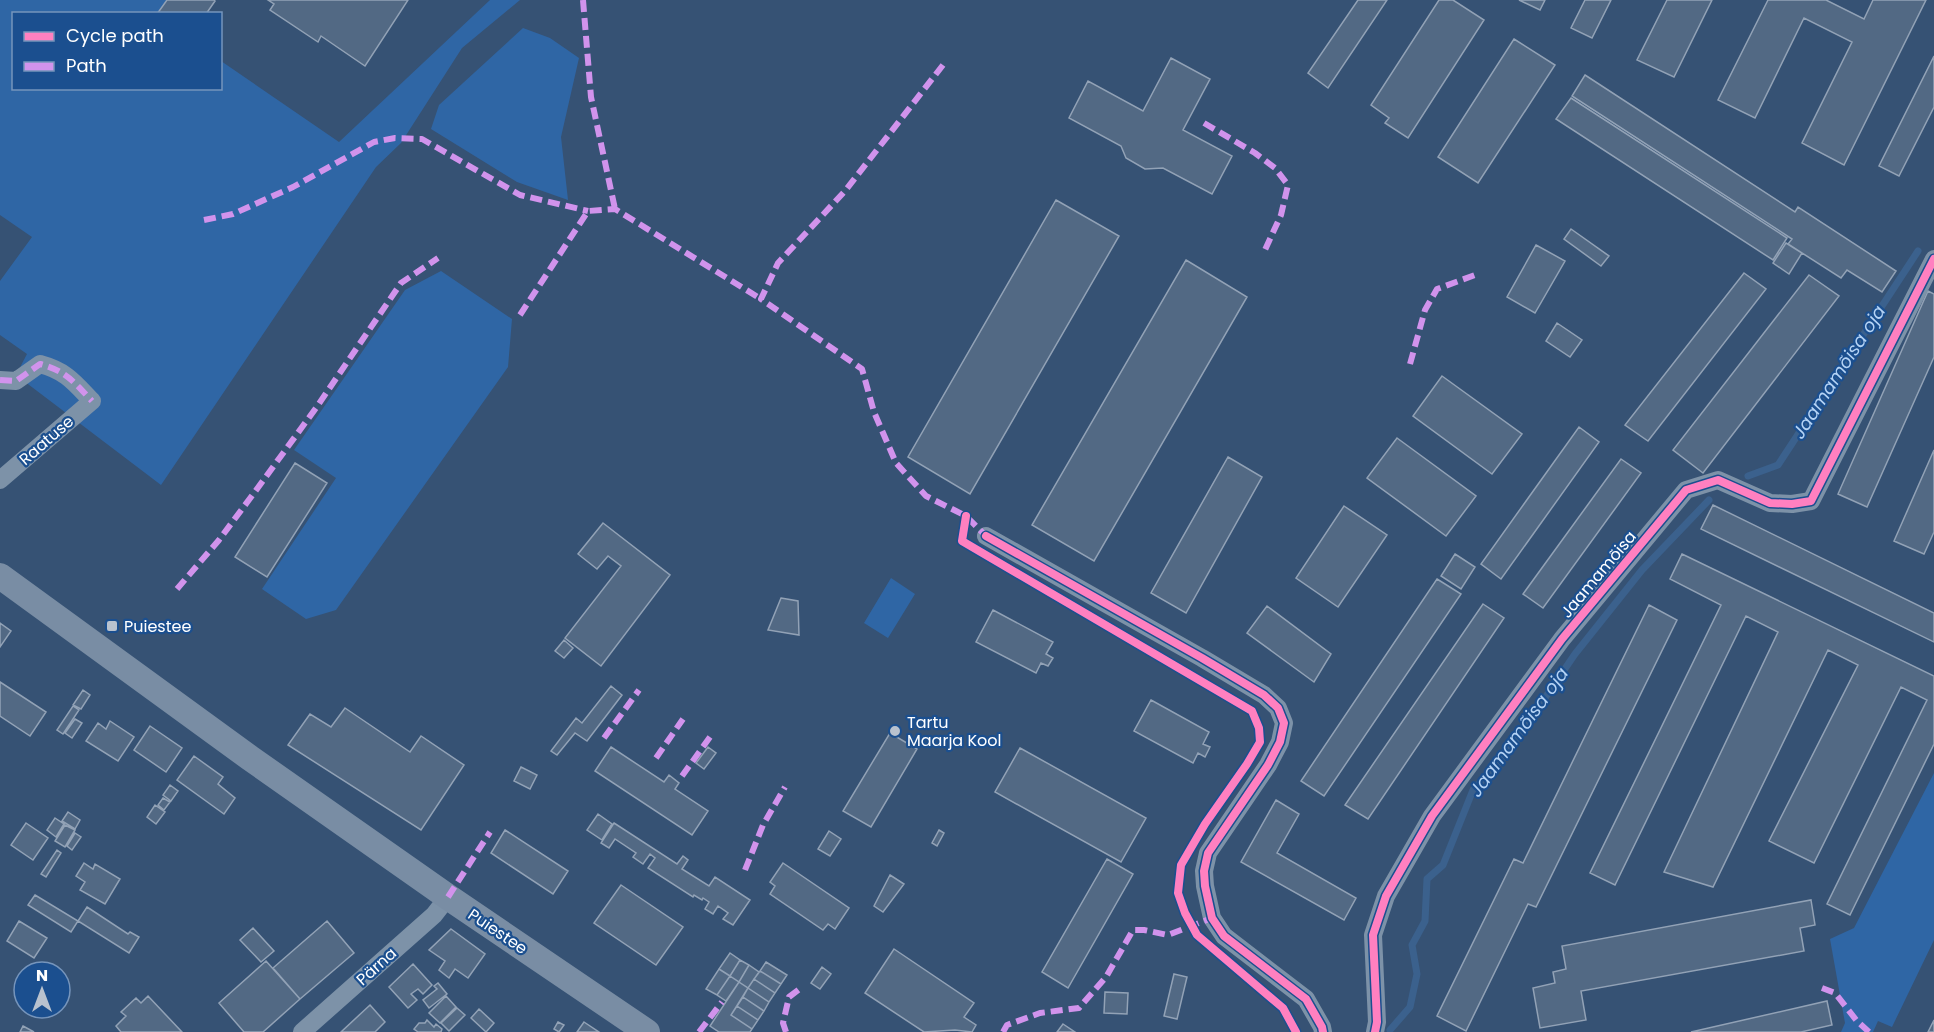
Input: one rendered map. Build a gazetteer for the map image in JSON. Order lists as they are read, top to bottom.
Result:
{
  "streets": {
    "main road": ["Puiestee"],
    "street": ["Raatuse", "Jaamamõisa", "Pärna"]
  },
  "crossings": [
    ["Puiestee", "Pärna"]
  ],
  "water": ["Jaamamõisa oja"],
  "places": {
    "transit": ["Puiestee"],
    "other": ["Tartu Maarja Kool"]
  },
  "legend": ["Cycle path", "Path"],
  "north": "top"
}
